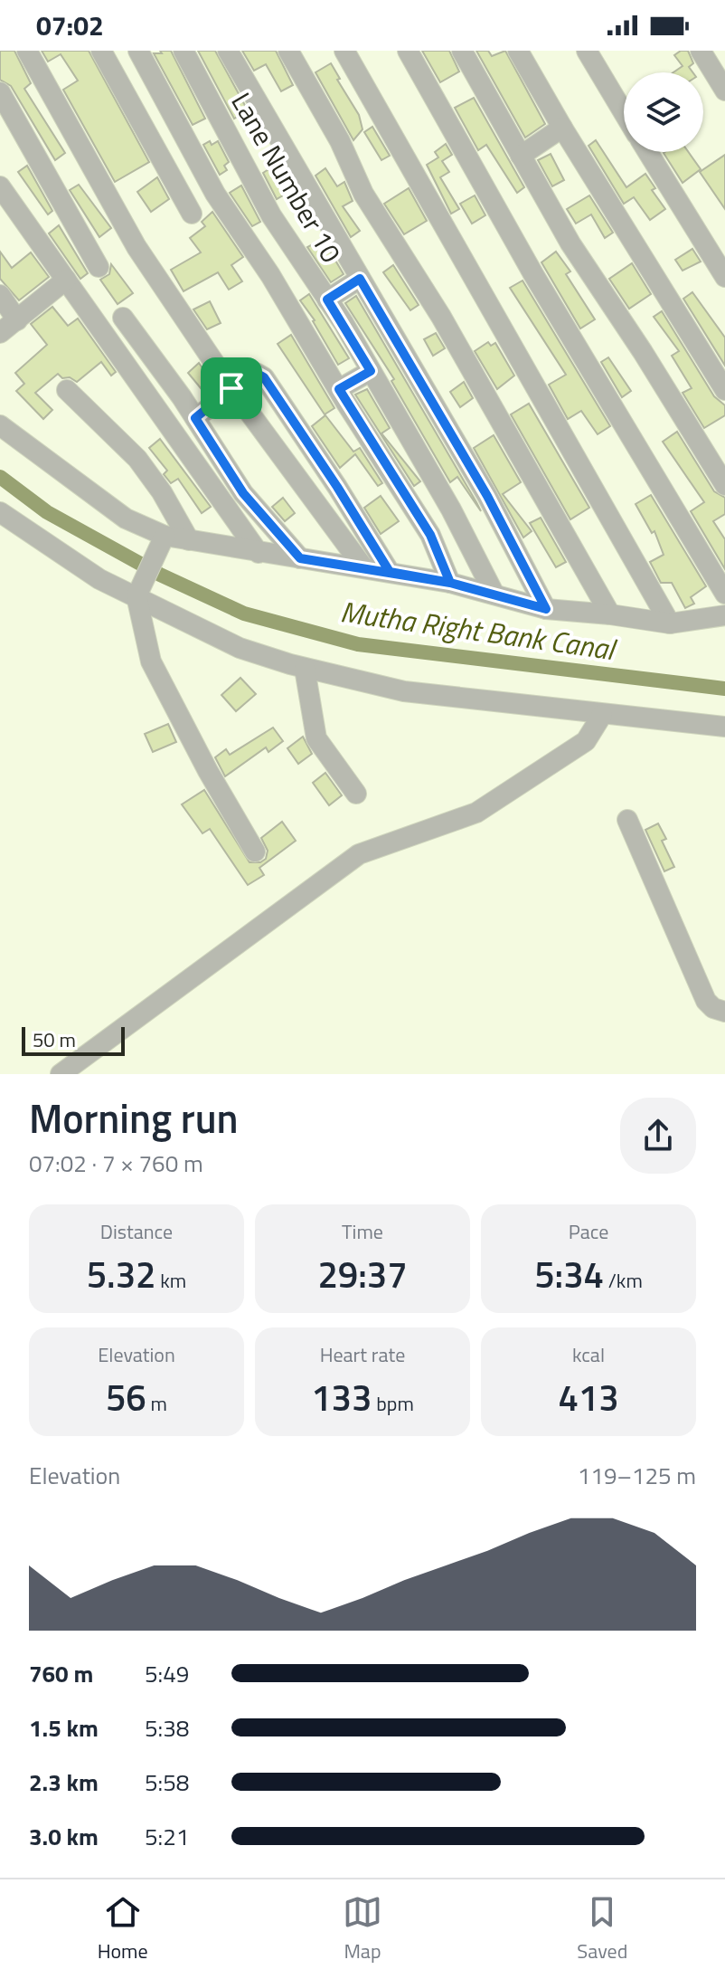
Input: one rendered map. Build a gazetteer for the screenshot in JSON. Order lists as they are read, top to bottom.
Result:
{
  "streets": {
    "street": ["Lane Number 10"]
  },
  "water": ["Mutha Right Bank Canal"],
  "scale_bar": "50 m",
  "page": {
    "status": "07:02",
    "scale": "50 m",
    "heading": ["Morning run", "07:02 · 7 × 760 m"],
    "stats": [
      ["Distance", "5.32 km"],
      ["Time", "29:37"],
      ["Pace", "5:34 /km"],
      ["Elevation", "56 m"],
      ["Heart rate", "133 bpm"],
      ["kcal", "413"]
    ],
    "chart": ["Elevation", "119–125 m"],
    "list": [
      {
        "name": "760 m",
        "note": "5:49"
      },
      {
        "name": "1.5 km",
        "note": "5:38"
      },
      {
        "name": "2.3 km",
        "note": "5:58"
      },
      {
        "name": "3.0 km",
        "note": "5:21"
      }
    ],
    "tabs": ["Home", "Map", "Saved"]
  }
}
